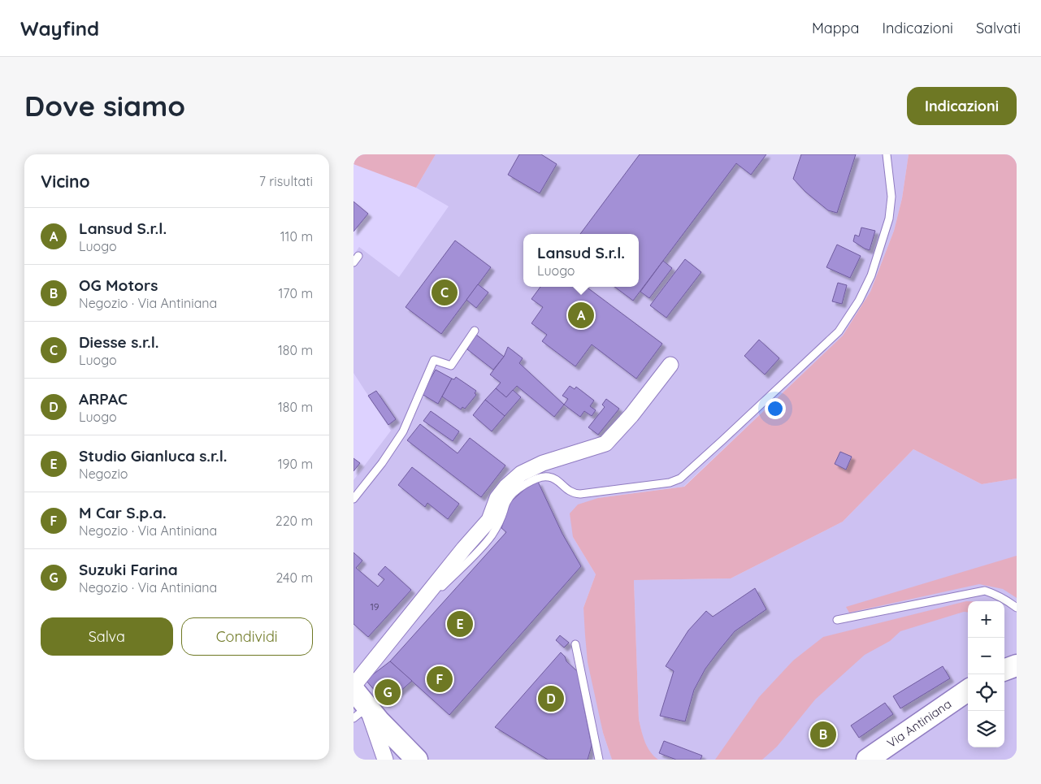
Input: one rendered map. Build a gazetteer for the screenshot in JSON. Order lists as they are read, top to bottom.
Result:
{
  "streets": {
    "street": ["Via Antiniana"]
  },
  "house_numbers": ["19"],
  "page": {
    "header": "Wayfind",
    "nav": ["Mappa", "Indicazioni", "Salvati"],
    "buttons": [
      "Indicazioni",
      ["Salva", "Condividi"]
    ],
    "title": "Dove siamo",
    "heading": ["Vicino", "7 risultati"],
    "list": [
      {
        "mark": "A",
        "name": "Lansud S.r.l.",
        "note": "Luogo",
        "value": "110 m"
      },
      {
        "mark": "B",
        "name": "OG Motors",
        "note": "Negozio · Via Antiniana",
        "value": "170 m"
      },
      {
        "mark": "C",
        "name": "Diesse s.r.l.",
        "note": "Luogo",
        "value": "180 m"
      },
      {
        "mark": "D",
        "name": "ARPAC",
        "note": "Luogo",
        "value": "180 m"
      },
      {
        "mark": "E",
        "name": "Studio Gianluca s.r.l.",
        "note": "Negozio",
        "value": "190 m"
      },
      {
        "mark": "F",
        "name": "M Car S.p.a.",
        "note": "Negozio · Via Antiniana",
        "value": "220 m"
      },
      {
        "mark": "G",
        "name": "Suzuki Farina",
        "note": "Negozio · Via Antiniana",
        "value": "240 m"
      }
    ],
    "popup": ["Lansud S.r.l.", "Luogo"],
    "pins": [
      "C",
      "A",
      "E",
      "F",
      "G",
      "D",
      "B"
    ],
    "map_buttons": ["+", "−"]
  }
}
